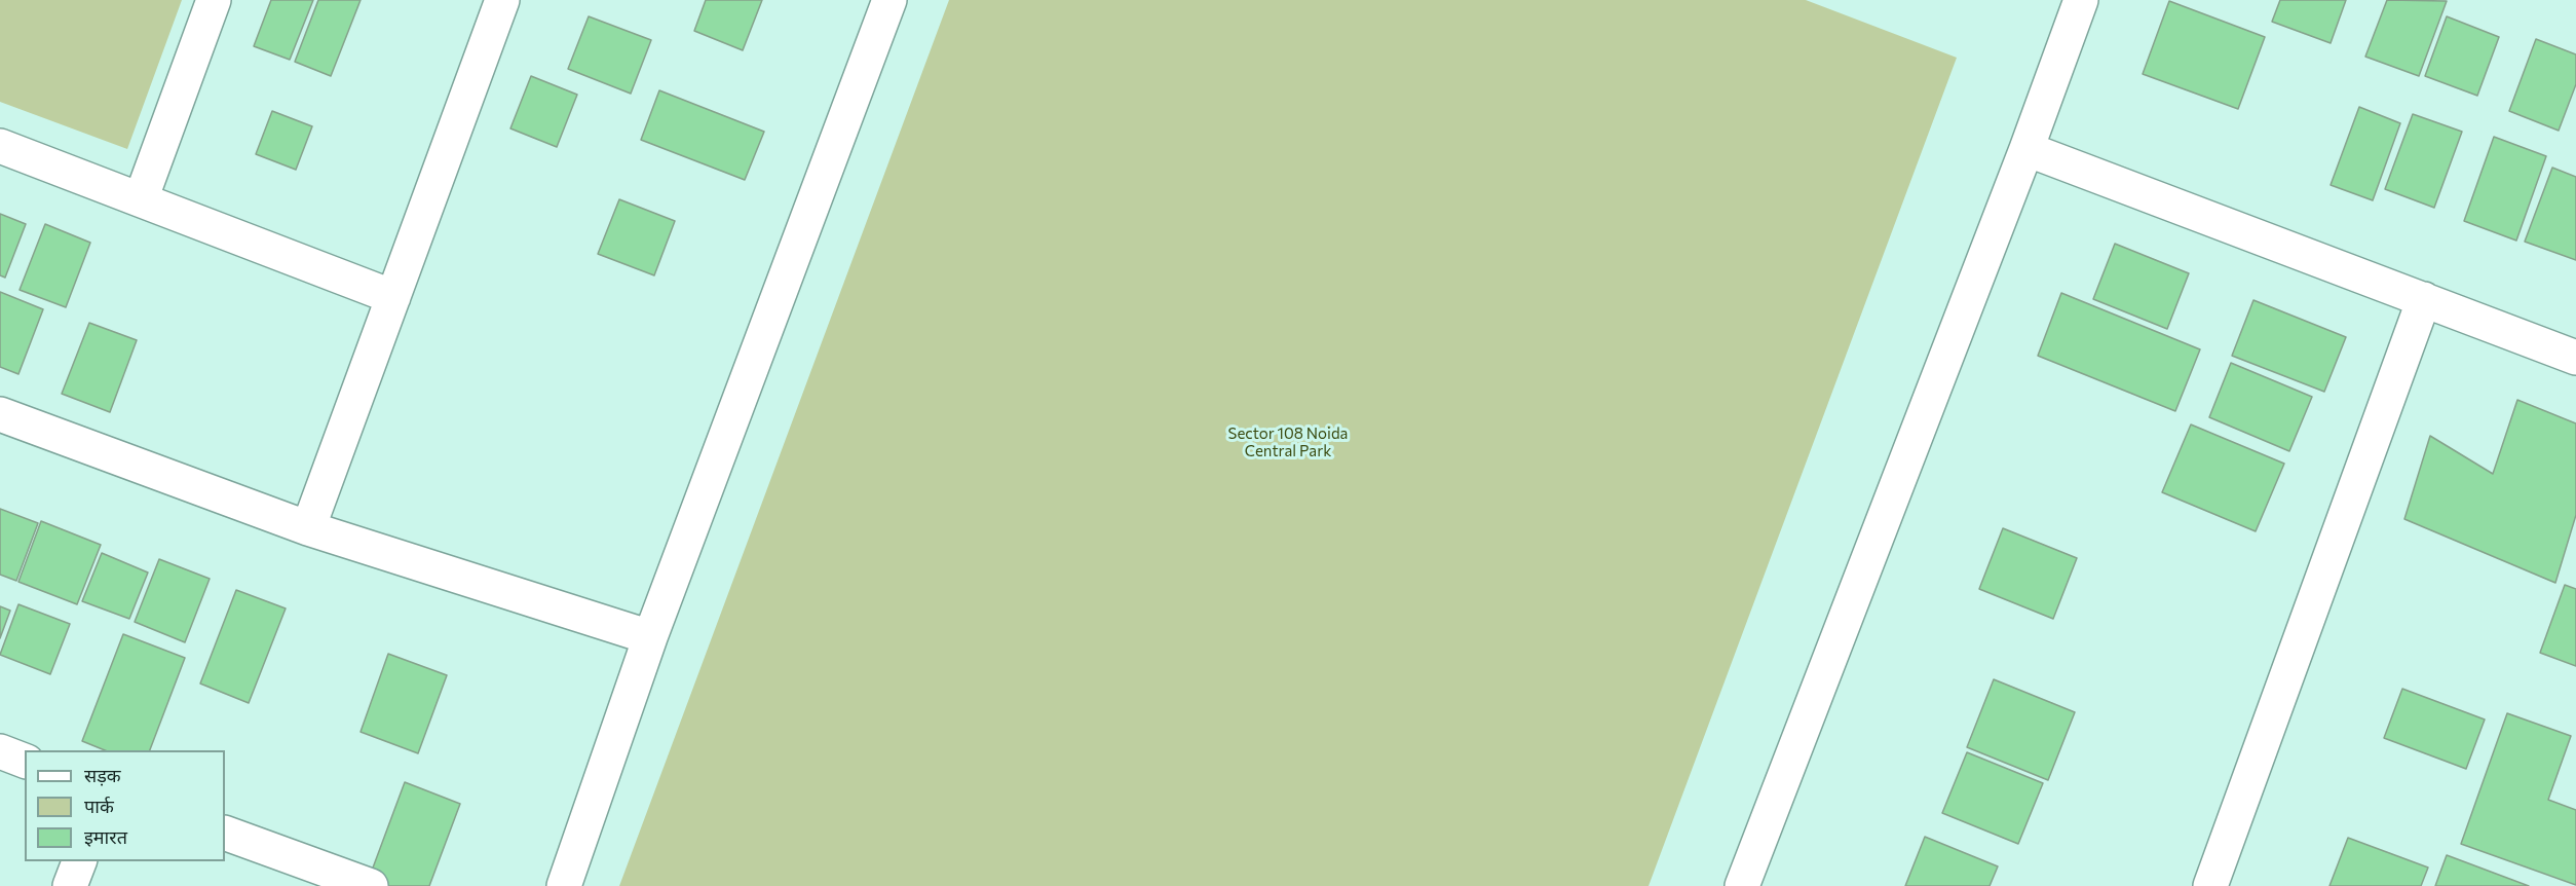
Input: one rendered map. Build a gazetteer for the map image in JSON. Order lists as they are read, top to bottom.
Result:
{
  "parks": ["Sector 108 Noida Central Park"],
  "legend": ["सड़क", "पार्क", "इमारत"]
}
